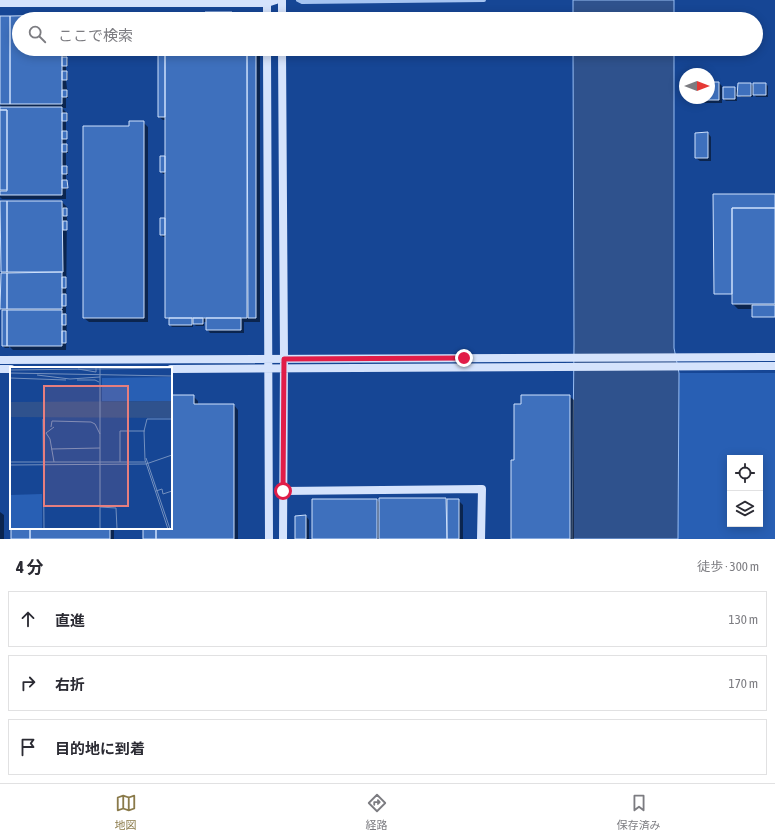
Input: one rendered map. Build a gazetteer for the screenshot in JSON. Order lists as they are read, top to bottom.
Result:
{
  "north": "right",
  "page": {
    "search": "ここで検索",
    "heading": ["4 分", "徒歩 · 300 m"],
    "list": [
      ["直進", "130 m"],
      ["右折", "170 m"],
      "目的地に到着"
    ],
    "nav": ["地図", "経路", "保存済み"]
  }
}
